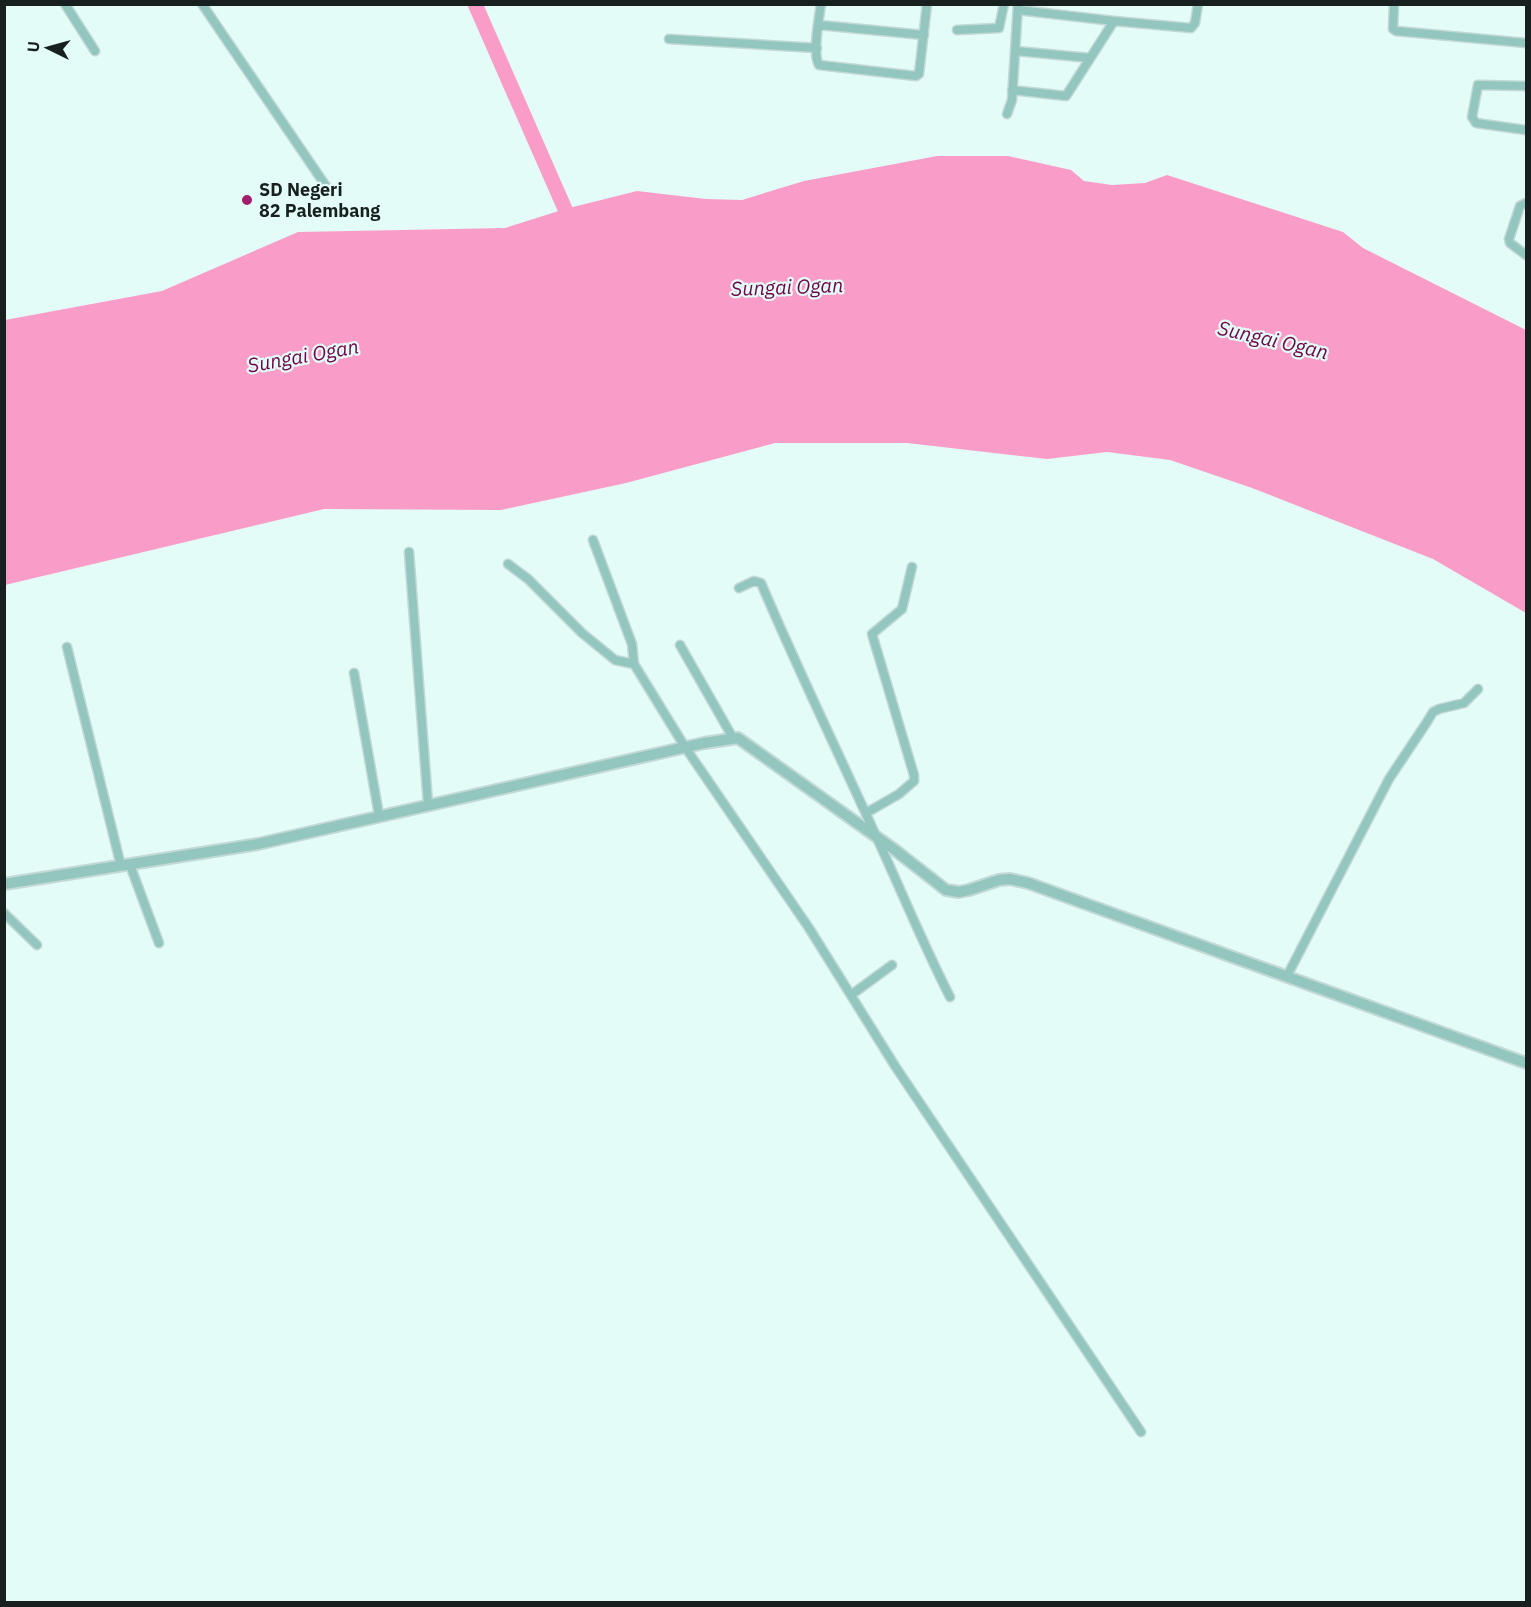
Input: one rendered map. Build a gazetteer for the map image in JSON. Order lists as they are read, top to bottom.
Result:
{
  "water": ["Sungai Ogan"],
  "places": ["SD Negeri 82 Palembang"],
  "north": "left"
}
